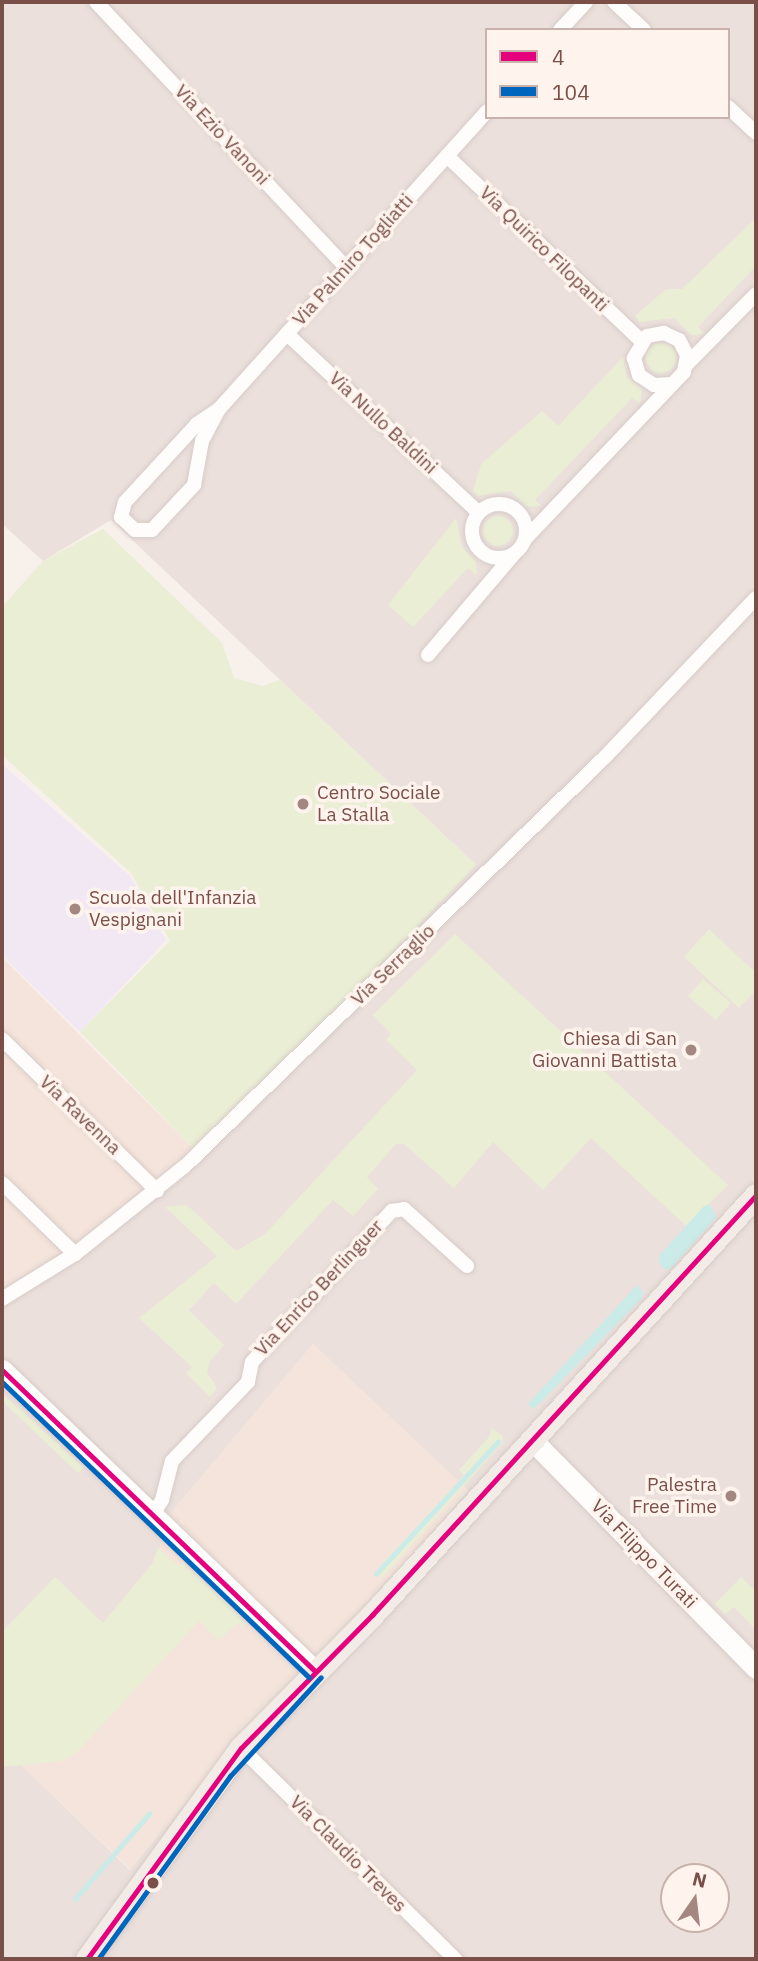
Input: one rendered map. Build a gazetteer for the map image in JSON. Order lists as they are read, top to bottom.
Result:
{
  "streets": {
    "main road": ["Via Filippo Turati"],
    "street": [
      "Via Ezio Vanoni",
      "Via Quirico Filopanti",
      "Via Palmiro Togliatti",
      "Via Nullo Baldini",
      "Via Serraglio",
      "Via Ravenna",
      "Via Enrico Berlinguer",
      "Via Claudio Treves"
    ]
  },
  "crossings": [
    ["Via Ezio Vanoni", "Via Palmiro Togliatti"],
    ["Via Quirico Filopanti", "Via Palmiro Togliatti"],
    ["Via Palmiro Togliatti", "Via Nullo Baldini"],
    ["Via Serraglio", "Via Ravenna"]
  ],
  "places": [
    "Centro Sociale La Stalla",
    "Scuola dell'Infanzia Vespignani",
    "Chiesa di San Giovanni Battista",
    "Palestra Free Time"
  ],
  "lines": ["transit line 4", "transit line 104"],
  "legend": ["4", "104"],
  "north": "top"
}
